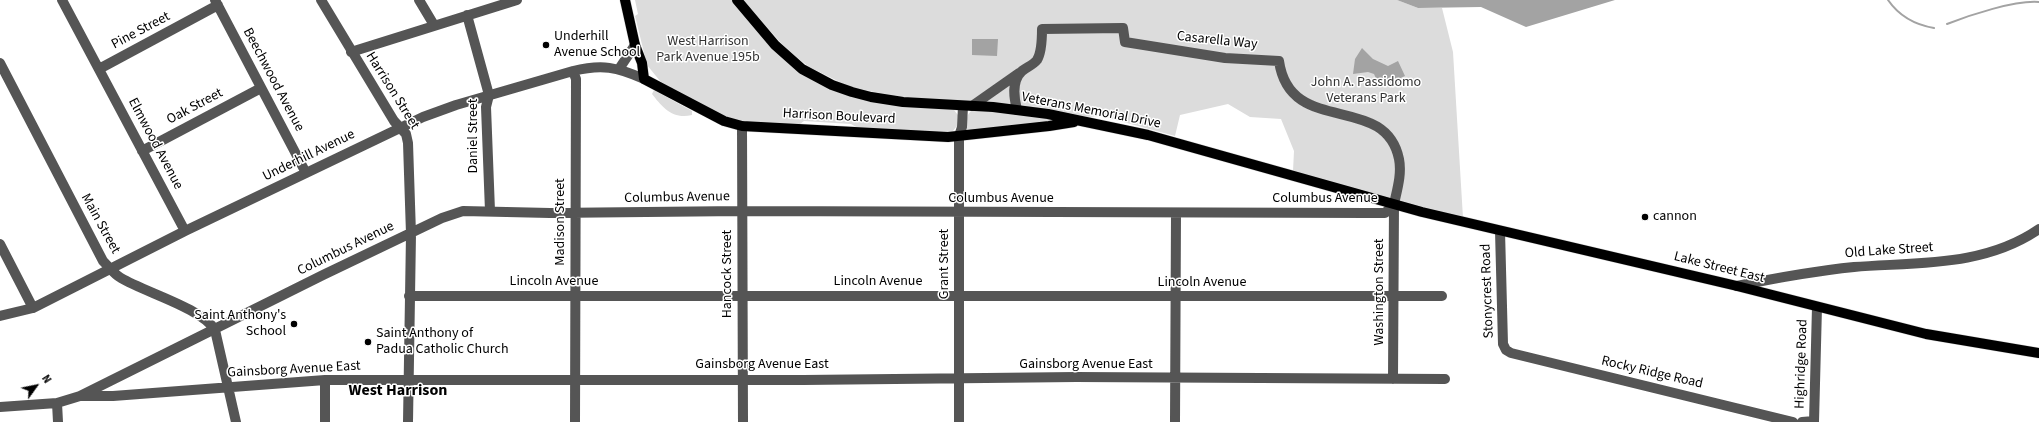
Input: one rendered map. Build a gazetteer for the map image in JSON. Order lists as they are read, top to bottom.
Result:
{
  "streets": {
    "main road": ["Veterans Memorial Drive", "Harrison Boulevard", "Lake Street East"],
    "street": [
      "Pine Street",
      "Casarella Way",
      "Beechwood Avenue",
      "Harrison Street",
      "Oak Street",
      "Daniel Street",
      "Elmwood Avenue",
      "Underhill Avenue",
      "Columbus Avenue",
      "Madison Street",
      "Main Street",
      "Old Lake Street",
      "Grant Street",
      "Hancock Street",
      "Lincoln Avenue",
      "Stonycrest Road",
      "Washington Street",
      "Highridge Road",
      "Gainsborg Avenue East",
      "Rocky Ridge Road"
    ]
  },
  "crossings": [
    ["Pine Street", "Beechwood Avenue"],
    ["Pine Street", "Elmwood Avenue"],
    ["Casarella Way", "Veterans Memorial Drive"],
    ["Casarella Way", "Columbus Avenue"],
    ["Casarella Way", "Lake Street East"],
    ["Casarella Way", "Washington Street"],
    ["Beechwood Avenue", "Oak Street"],
    ["Beechwood Avenue", "Underhill Avenue"],
    ["Harrison Street", "Underhill Avenue"],
    ["Harrison Street", "Columbus Avenue"],
    ["Harrison Street", "Lincoln Avenue"],
    ["Harrison Street", "Gainsborg Avenue East"],
    ["Oak Street", "Elmwood Avenue"],
    ["Veterans Memorial Drive", "Harrison Boulevard"],
    ["Veterans Memorial Drive", "Columbus Avenue"],
    ["Veterans Memorial Drive", "Grant Street"],
    ["Veterans Memorial Drive", "Lake Street East"],
    ["Veterans Memorial Drive", "Washington Street"],
    ["Harrison Boulevard", "Underhill Avenue"],
    ["Harrison Boulevard", "Grant Street"],
    ["Harrison Boulevard", "Hancock Street"],
    ["Daniel Street", "Underhill Avenue"],
    ["Daniel Street", "Columbus Avenue"],
    ["Elmwood Avenue", "Underhill Avenue"],
    ["Underhill Avenue", "Madison Street"],
    ["Underhill Avenue", "Main Street"],
    ["Columbus Avenue", "Madison Street"],
    ["Columbus Avenue", "Main Street"],
    ["Columbus Avenue", "Grant Street"],
    ["Columbus Avenue", "Lake Street East"],
    ["Columbus Avenue", "Hancock Street"],
    ["Columbus Avenue", "Washington Street"],
    ["Columbus Avenue", "Gainsborg Avenue East"],
    ["Madison Street", "Lincoln Avenue"],
    ["Madison Street", "Gainsborg Avenue East"],
    ["Old Lake Street", "Lake Street East"],
    ["Grant Street", "Lincoln Avenue"],
    ["Grant Street", "Gainsborg Avenue East"],
    ["Lake Street East", "Stonycrest Road"],
    ["Lake Street East", "Washington Street"],
    ["Lake Street East", "Highridge Road"],
    ["Hancock Street", "Lincoln Avenue"],
    ["Hancock Street", "Gainsborg Avenue East"],
    ["Lincoln Avenue", "Washington Street"],
    ["Stonycrest Road", "Rocky Ridge Road"],
    ["Washington Street", "Gainsborg Avenue East"]
  ],
  "districts": ["West Harrison"],
  "parks": ["West Harrison Park Avenue 195b", "John A. Passidomo Veterans Park"],
  "places": [
    "Underhill Avenue School",
    "cannon",
    "Saint Anthony's School",
    "Saint Anthony of Padua Catholic Church"
  ],
  "north": "top right"
}
